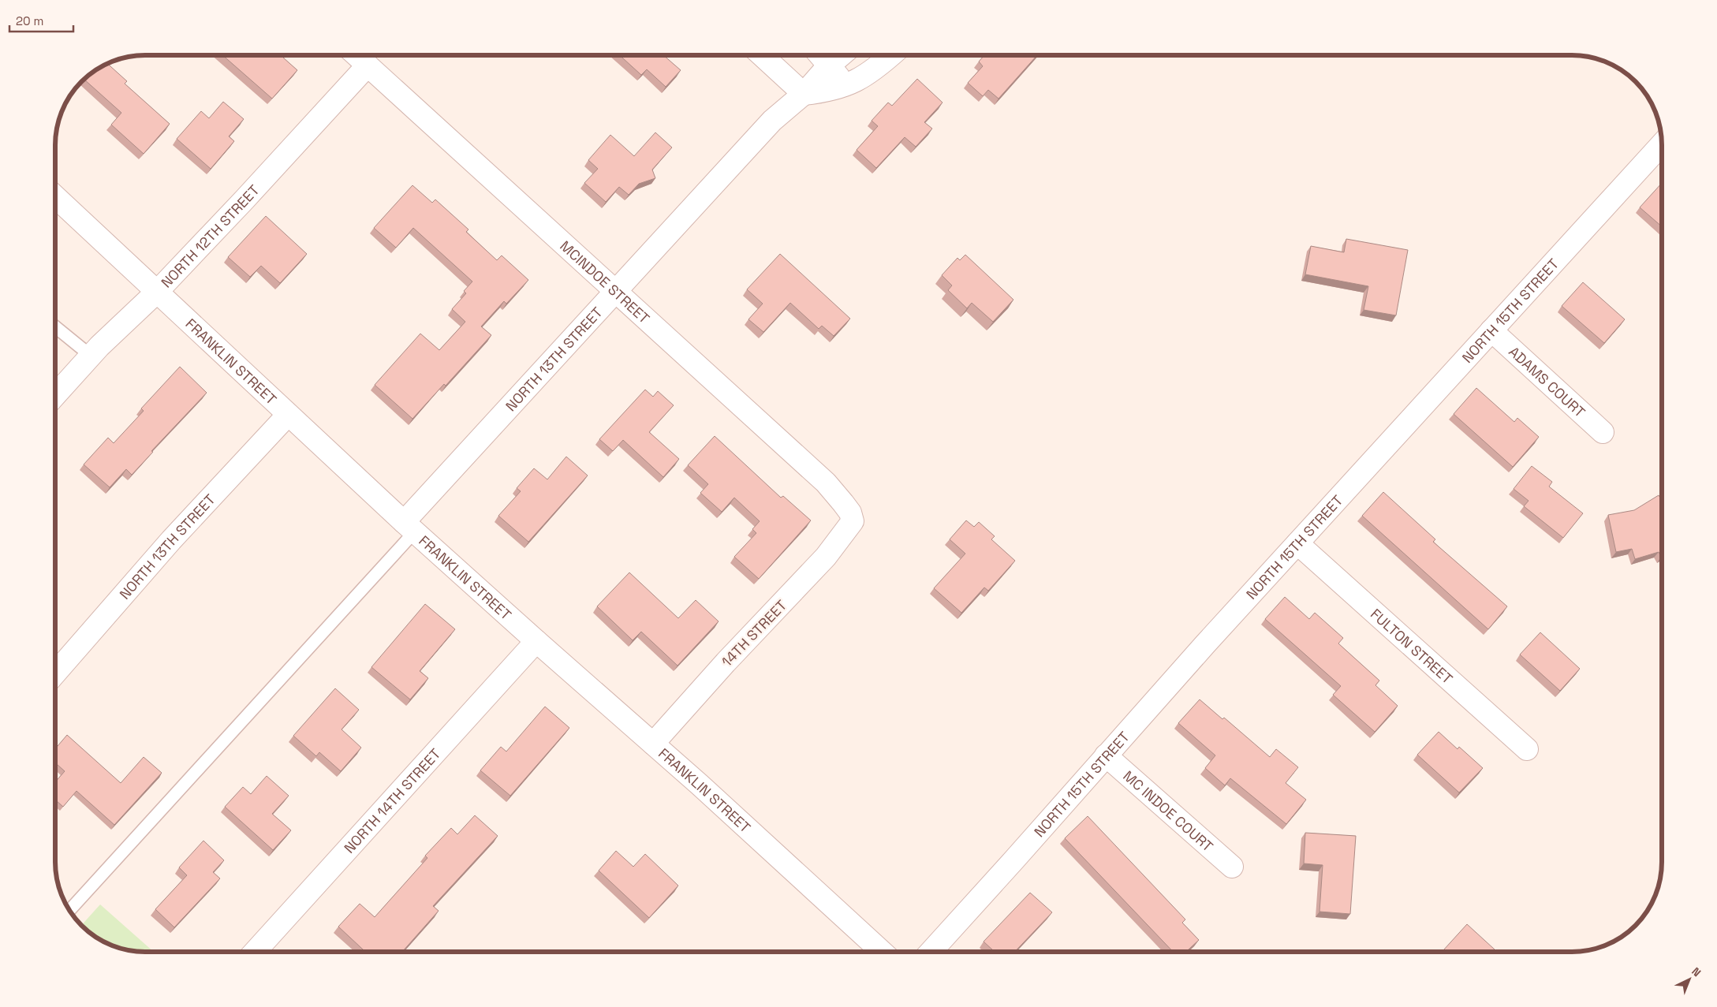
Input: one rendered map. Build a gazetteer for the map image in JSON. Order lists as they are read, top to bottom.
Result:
{
  "streets": {
    "street": [
      "NORTH 12TH STREET",
      "MCINDOE STREET",
      "NORTH 15TH STREET",
      "NORTH 13TH STREET",
      "FRANKLIN STREET",
      "ADAMS COURT",
      "14TH STREET",
      "FULTON STREET",
      "NORTH 14TH STREET",
      "MC INDOE COURT"
    ]
  },
  "crossings": [
    ["NORTH 12TH STREET", "MCINDOE STREET"],
    ["NORTH 12TH STREET", "FRANKLIN STREET"],
    ["MCINDOE STREET", "NORTH 13TH STREET"],
    ["MCINDOE STREET", "14TH STREET"],
    ["NORTH 15TH STREET", "ADAMS COURT"],
    ["NORTH 15TH STREET", "FULTON STREET"],
    ["NORTH 15TH STREET", "MC INDOE COURT"],
    ["NORTH 13TH STREET", "FRANKLIN STREET"],
    ["FRANKLIN STREET", "14TH STREET"],
    ["FRANKLIN STREET", "NORTH 14TH STREET"]
  ],
  "scale_bar": "20 m",
  "north": "top right"
}
